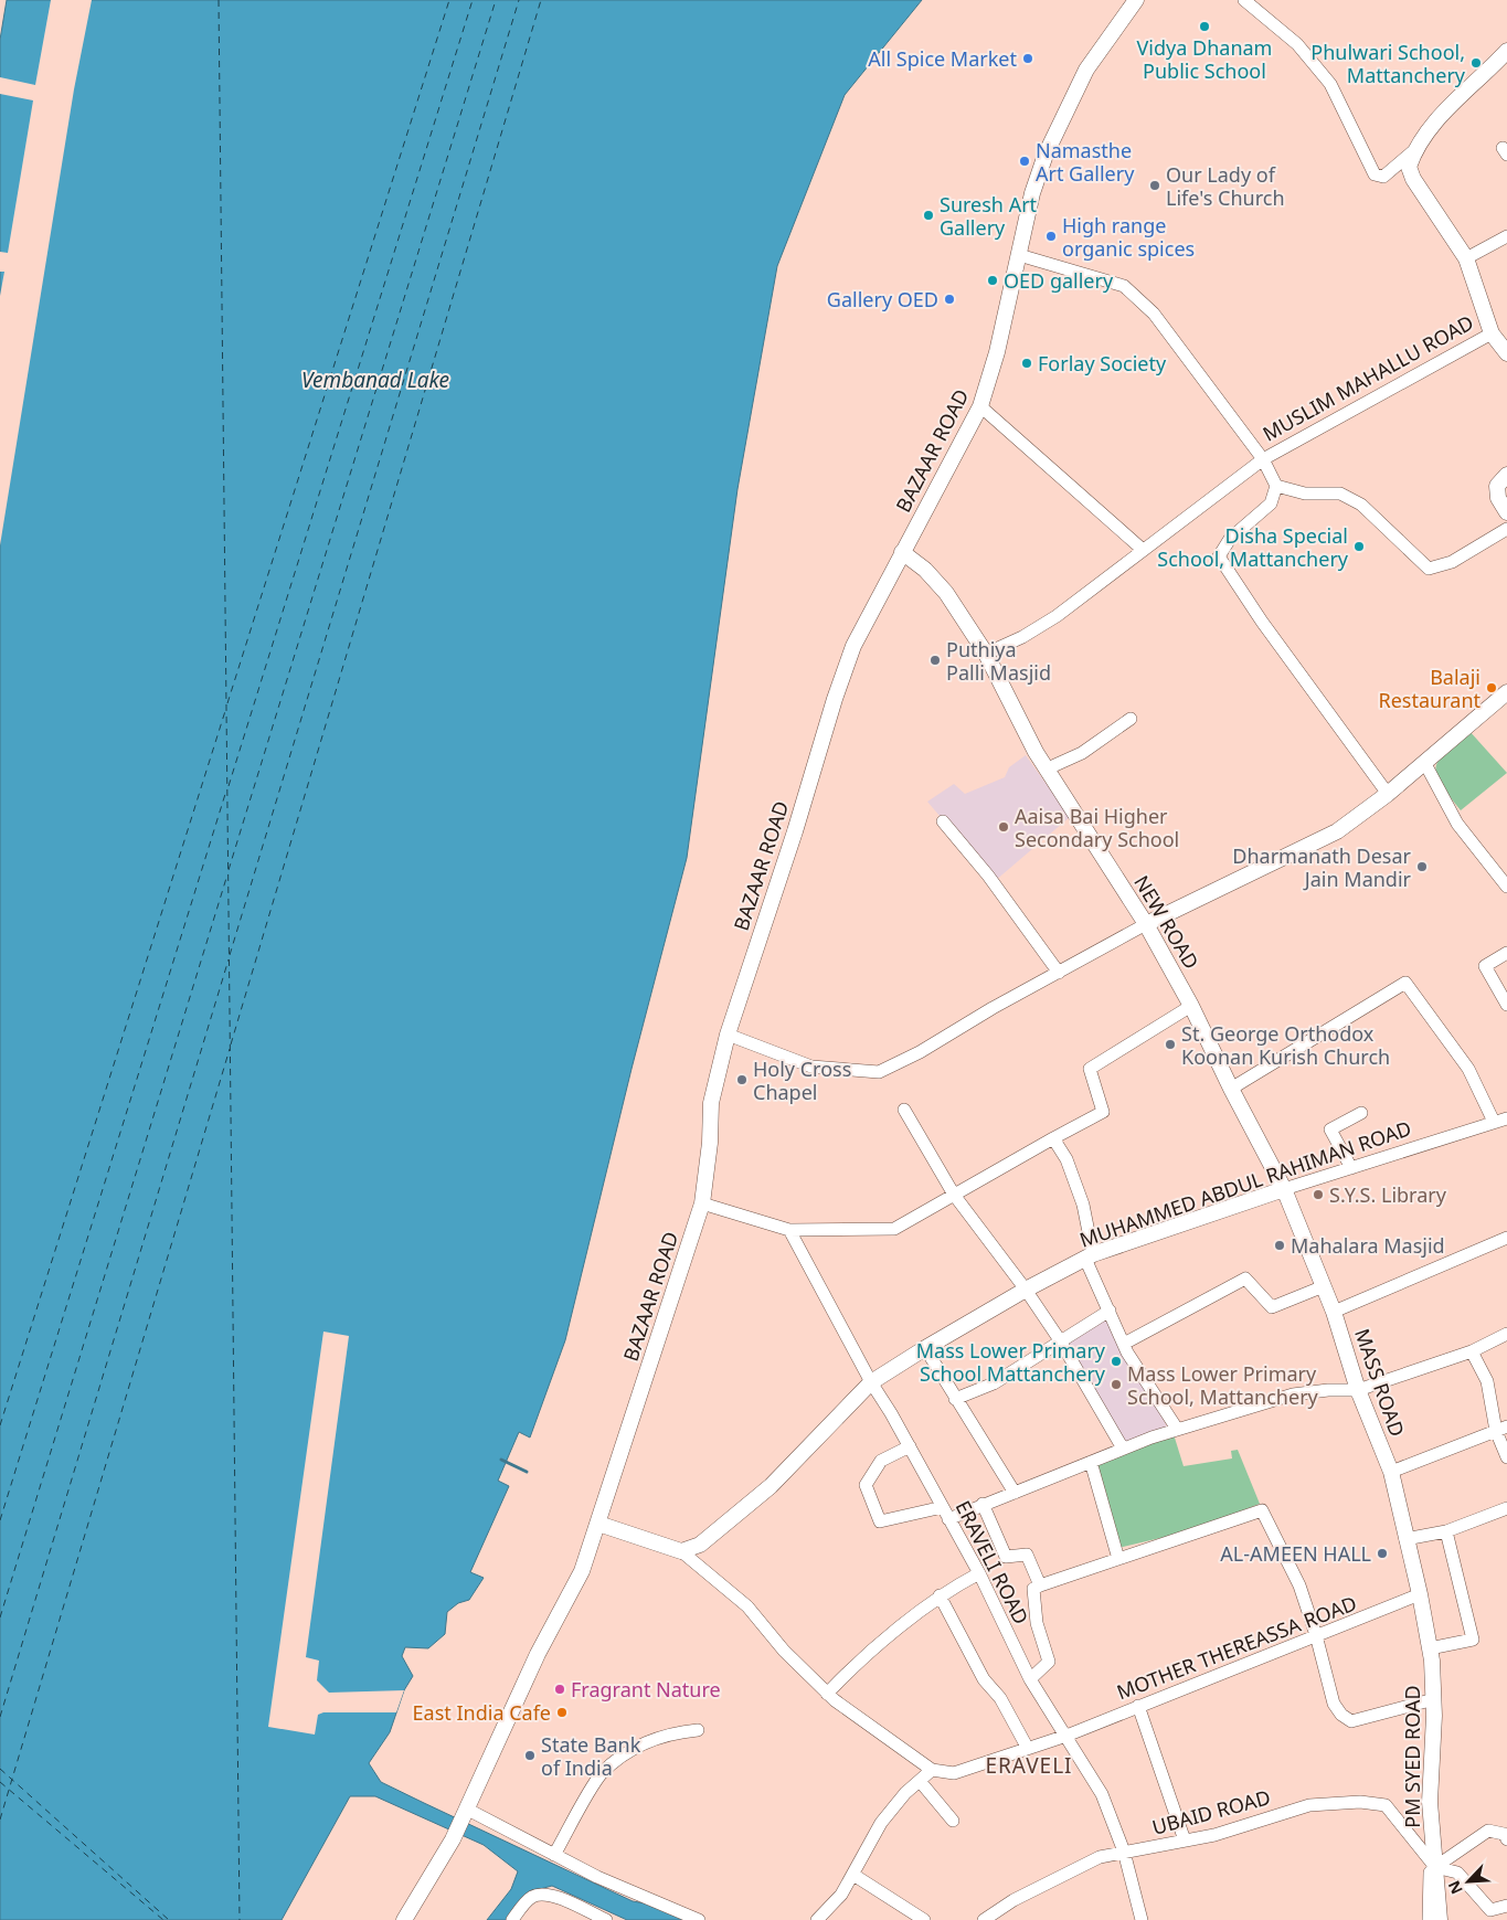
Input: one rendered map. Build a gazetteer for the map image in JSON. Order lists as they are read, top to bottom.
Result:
{
  "streets": {
    "street": [
      "MUSLIM MAHALLU ROAD",
      "BAZAAR ROAD",
      "NEW ROAD",
      "MUHAMMED ABDUL RAHIMAN ROAD",
      "MASS ROAD",
      "ERAVELI ROAD",
      "MOTHER THEREASSA ROAD",
      "PM SYED ROAD",
      "UBAID ROAD"
    ]
  },
  "crossings": [
    ["MUSLIM MAHALLU ROAD", "NEW ROAD"],
    ["BAZAAR ROAD", "NEW ROAD"],
    ["NEW ROAD", "MUHAMMED ABDUL RAHIMAN ROAD"],
    ["NEW ROAD", "MASS ROAD"],
    ["MUHAMMED ABDUL RAHIMAN ROAD", "MASS ROAD"],
    ["MUHAMMED ABDUL RAHIMAN ROAD", "ERAVELI ROAD"],
    ["MASS ROAD", "MOTHER THEREASSA ROAD"],
    ["MASS ROAD", "PM SYED ROAD"],
    ["ERAVELI ROAD", "MOTHER THEREASSA ROAD"],
    ["ERAVELI ROAD", "UBAID ROAD"],
    ["MOTHER THEREASSA ROAD", "PM SYED ROAD"],
    ["PM SYED ROAD", "UBAID ROAD"]
  ],
  "districts": ["ERAVELI"],
  "water": ["Vembanad Lake"],
  "places": [
    "Vidya Dhanam Public School",
    "All Spice Market",
    "Phulwari School, Mattanchery",
    "Namasthe Art Gallery",
    "Our Lady of Life's Church",
    "Suresh Art Gallery",
    "High range organic spices",
    "OED gallery",
    "Gallery OED",
    "Forlay Society",
    "Disha Special School, Mattanchery",
    "Puthiya Palli Masjid",
    "Balaji Restaurant",
    "Aaisa Bai Higher Secondary School",
    "Dharmanath Desar Jain Mandir",
    "St. George Orthodox Koonan Kurish Church",
    "Holy Cross Chapel",
    "S.Y.S. Library",
    "Mahalara Masjid",
    "Mass Lower Primary School Mattanchery",
    "Mass Lower Primary School, Mattanchery",
    "AL-AMEEN HALL",
    "Fragrant Nature",
    "East India Cafe",
    "State Bank of India"
  ],
  "north": "bottom left"
}
